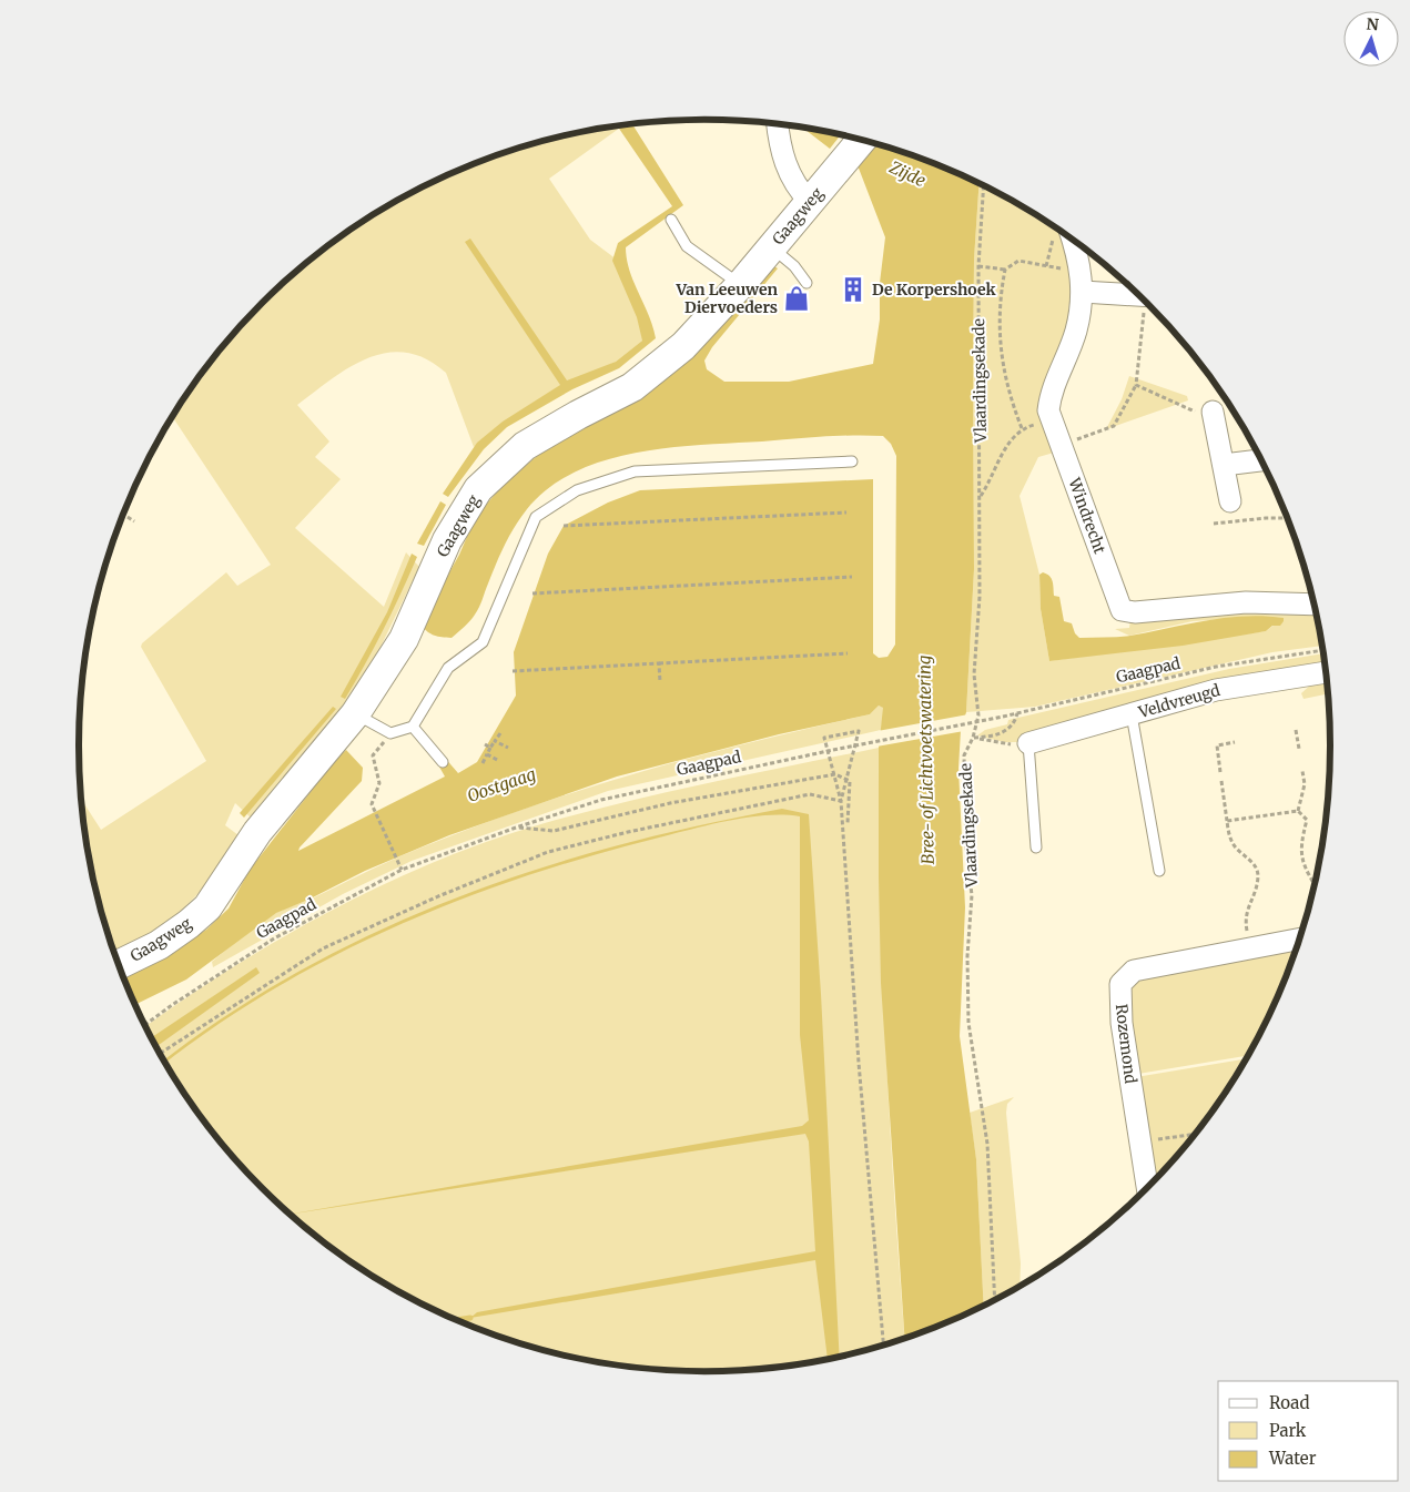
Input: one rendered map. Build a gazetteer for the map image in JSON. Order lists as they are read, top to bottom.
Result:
{
  "streets": {
    "main road": ["Gaagweg"],
    "street": ["Windrecht", "Veldvreugd", "Rozemond"],
    "path": ["Vlaardingsekade", "Gaagpad"]
  },
  "water": ["Zijde", "Bree- of Lichtvoetswatering", "Oostgaag"],
  "places": {
    "building": ["De Korpershoek"],
    "shop": ["Van Leeuwen Diervoeders"]
  },
  "legend": ["Road", "Park", "Water"],
  "north": "top"
}
